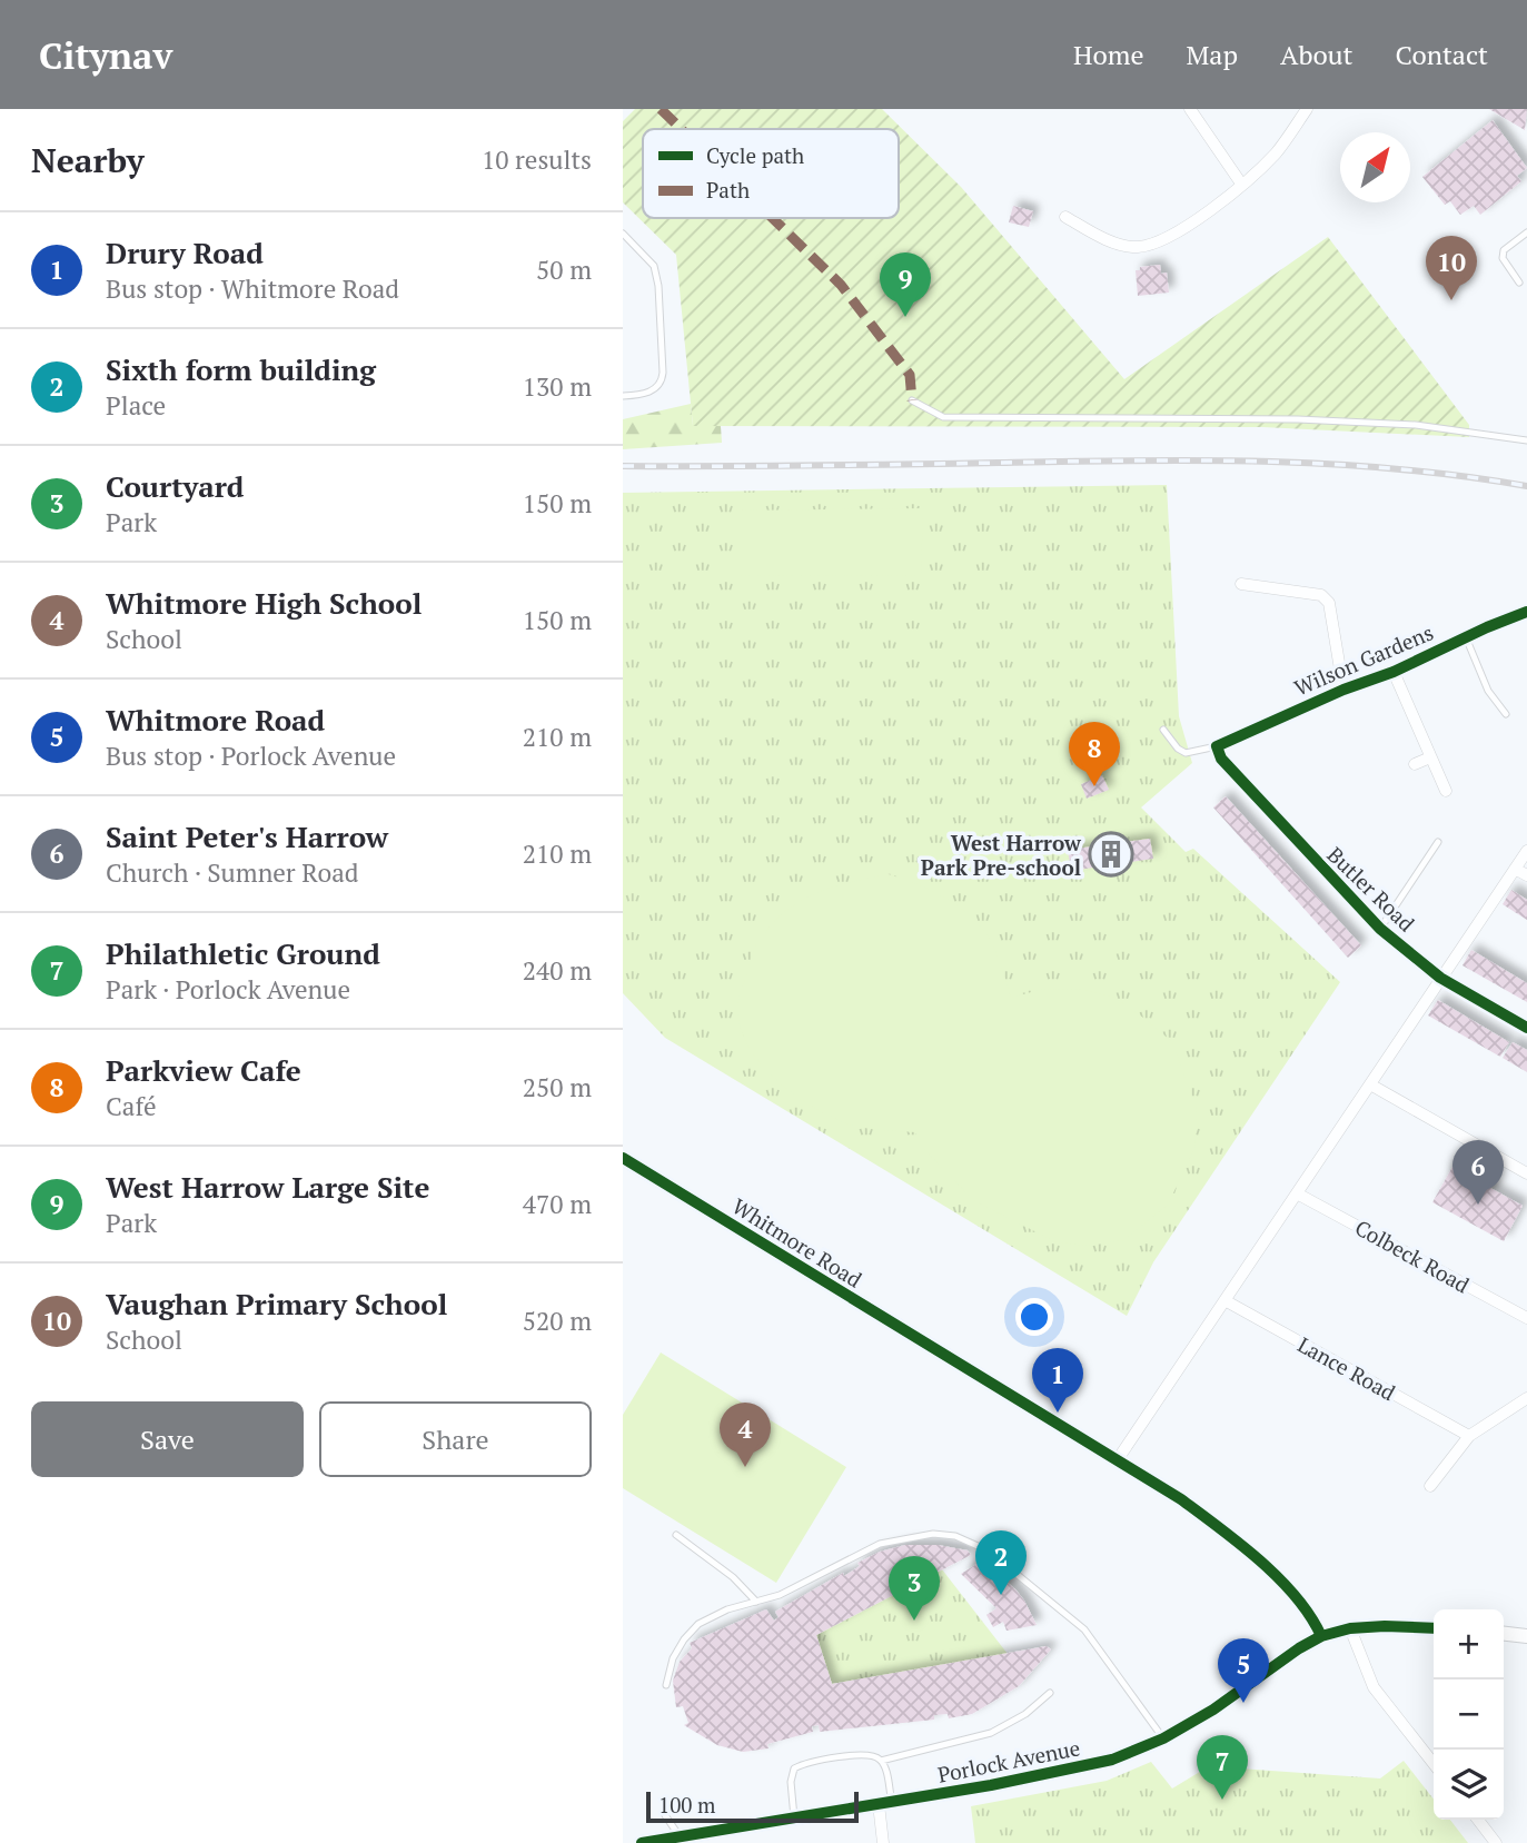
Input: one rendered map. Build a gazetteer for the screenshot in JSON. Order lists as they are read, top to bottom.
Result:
{
  "streets": {
    "street": [
      "Wilson Gardens",
      "Butler Road",
      "Whitmore Road",
      "Colbeck Road",
      "Lance Road",
      "Porlock Avenue"
    ]
  },
  "crossings": [
    ["Wilson Gardens", "Butler Road"],
    ["Whitmore Road", "Porlock Avenue"]
  ],
  "places": {
    "building": ["West Harrow Park Pre-school"]
  },
  "legend": ["Cycle path", "Path"],
  "scale_bar": "100 m",
  "north": "top right",
  "page": {
    "header": "Citynav",
    "nav": [
      "Home",
      "Map",
      "About",
      "Contact"
    ],
    "heading": ["Nearby", "10 results"],
    "list": [
      {
        "mark": "1",
        "name": "Drury Road",
        "note": "Bus stop · Whitmore Road",
        "value": "50 m"
      },
      {
        "mark": "2",
        "name": "Sixth form building",
        "note": "Place",
        "value": "130 m"
      },
      {
        "mark": "3",
        "name": "Courtyard",
        "note": "Park",
        "value": "150 m"
      },
      {
        "mark": "4",
        "name": "Whitmore High School",
        "note": "School",
        "value": "150 m"
      },
      {
        "mark": "5",
        "name": "Whitmore Road",
        "note": "Bus stop · Porlock Avenue",
        "value": "210 m"
      },
      {
        "mark": "6",
        "name": "Saint Peter's Harrow",
        "note": "Church · Sumner Road",
        "value": "210 m"
      },
      {
        "mark": "7",
        "name": "Philathletic Ground",
        "note": "Park · Porlock Avenue",
        "value": "240 m"
      },
      {
        "mark": "8",
        "name": "Parkview Cafe",
        "note": "Café",
        "value": "250 m"
      },
      {
        "mark": "9",
        "name": "West Harrow Large Site",
        "note": "Park",
        "value": "470 m"
      },
      {
        "mark": "10",
        "name": "Vaughan Primary School",
        "note": "School",
        "value": "520 m"
      }
    ],
    "pins": [
      "10",
      "9",
      "8",
      "6",
      "1",
      "4",
      "2",
      "3",
      "5",
      "7"
    ],
    "buttons": ["Save", "Share"],
    "map_buttons": ["+", "−"],
    "scale": "100 m"
  }
}
